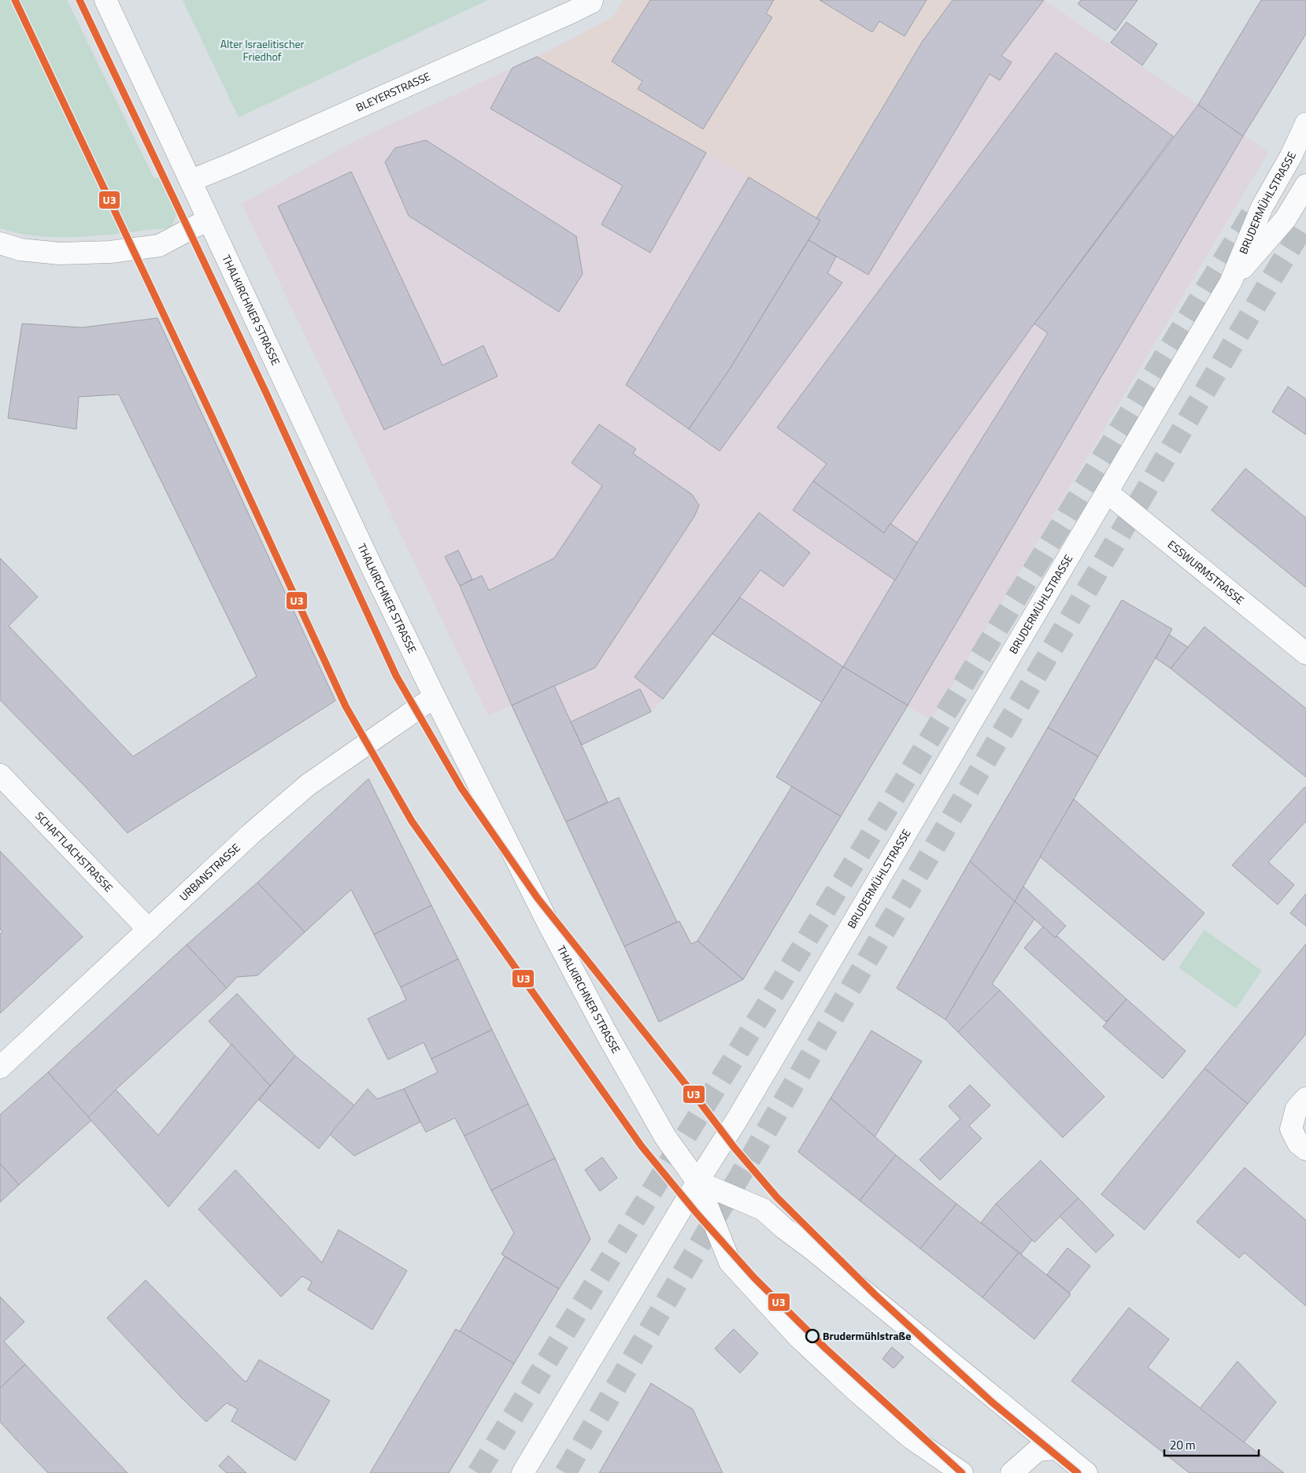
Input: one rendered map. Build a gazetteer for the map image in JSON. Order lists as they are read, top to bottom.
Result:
{
  "streets": {
    "street": [
      "BLEYERSTRASSE",
      "BRUDERMÜHLSTRASSE",
      "THALKIRCHNER STRASSE",
      "ESSWURMSTRASSE",
      "SCHAFTLACHSTRASSE",
      "URBANSTRASSE"
    ]
  },
  "crossings": [
    ["BLEYERSTRASSE", "THALKIRCHNER STRASSE"],
    ["BRUDERMÜHLSTRASSE", "THALKIRCHNER STRASSE"],
    ["BRUDERMÜHLSTRASSE", "ESSWURMSTRASSE"],
    ["THALKIRCHNER STRASSE", "URBANSTRASSE"],
    ["SCHAFTLACHSTRASSE", "URBANSTRASSE"]
  ],
  "parks": ["Alter Israelitischer Friedhof"],
  "places": ["Brudermühlstraße"],
  "lines": ["transit line U3"],
  "scale_bar": "20 m"
}
